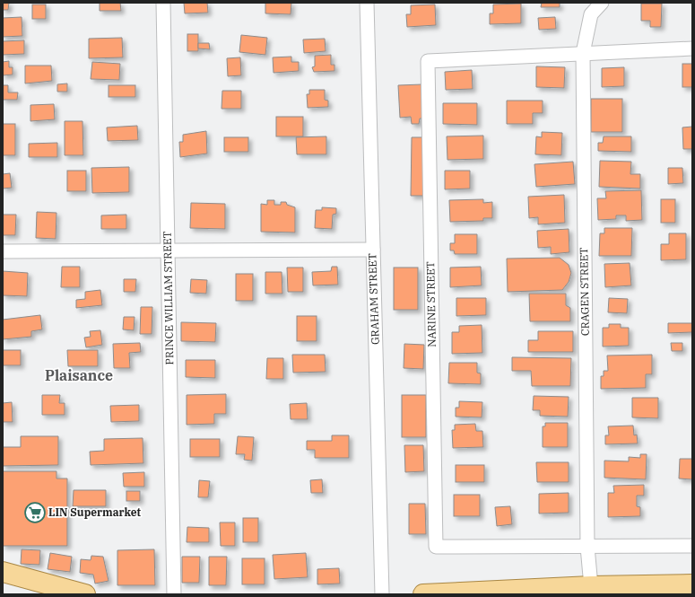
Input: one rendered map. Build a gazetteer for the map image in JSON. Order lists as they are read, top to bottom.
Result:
{
  "streets": {
    "street": [
      "CRAGEN STREET",
      "PRINCE WILLIAM STREET",
      "GRAHAM STREET",
      "NARINE STREET"
    ]
  },
  "crossings": [
    ["CRAGEN STREET", "NARINE STREET"]
  ],
  "districts": ["Plaisance"],
  "places": {
    "supermarket": ["LIN Supermarket"]
  }
}
